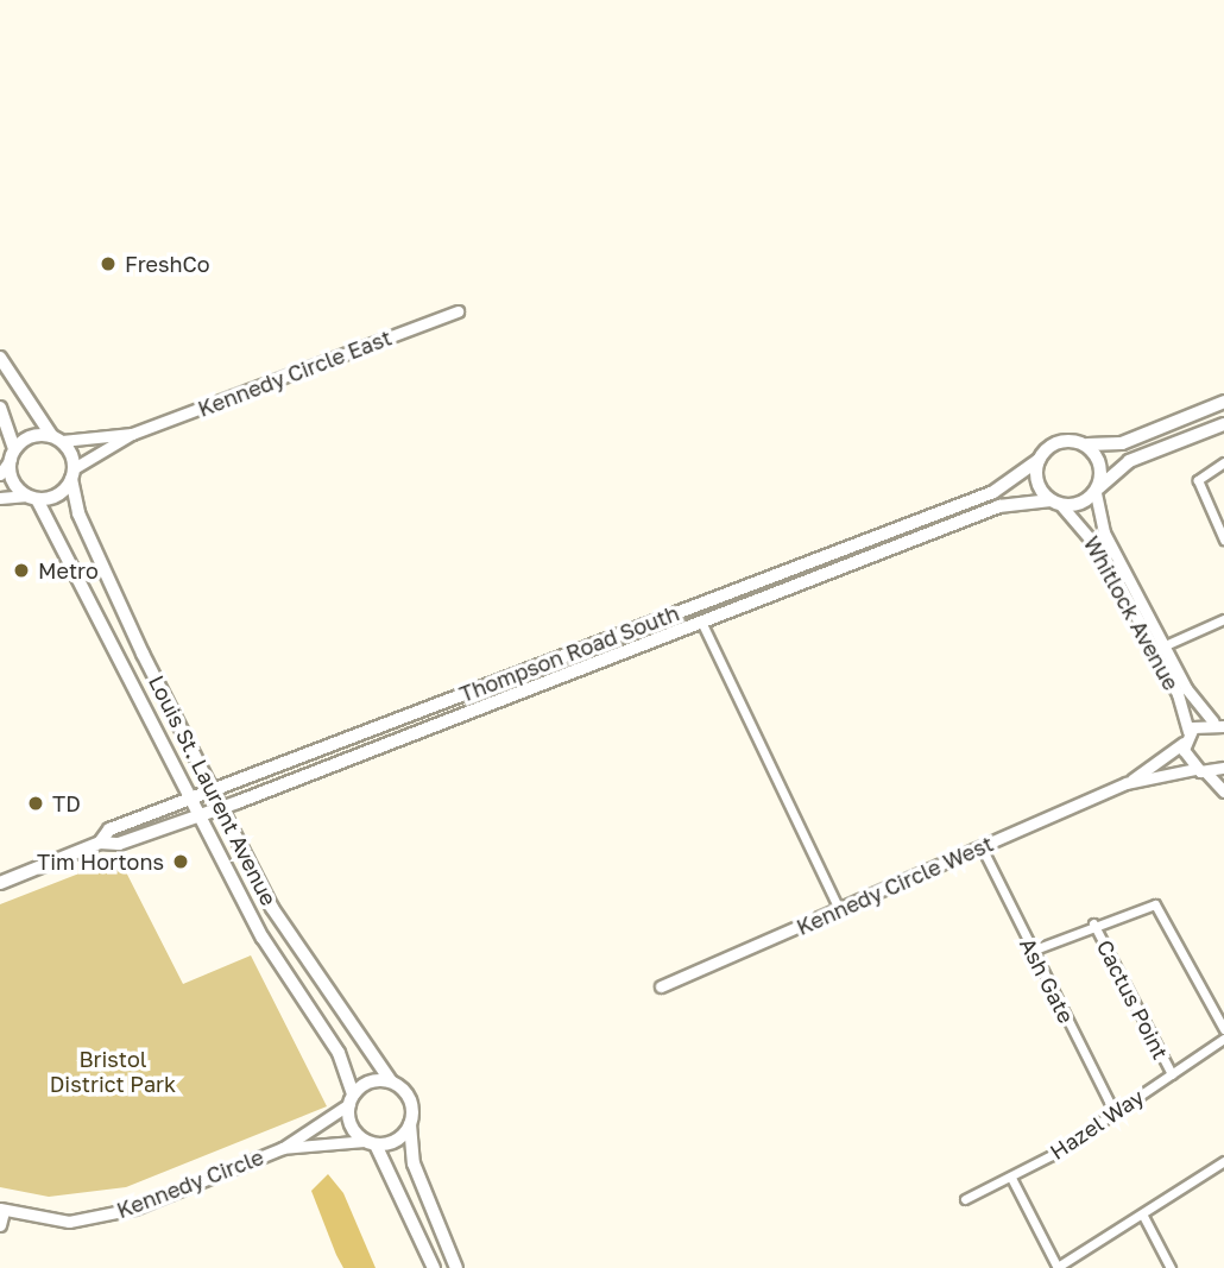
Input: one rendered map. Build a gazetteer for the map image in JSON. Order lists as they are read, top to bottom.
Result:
{
  "streets": {
    "main road": ["Thompson Road South", "Louis St. Laurent Avenue"],
    "street": [
      "Kennedy Circle East",
      "Whitlock Avenue",
      "Kennedy Circle West",
      "Ash Gate",
      "Cactus Point",
      "Hazel Way",
      "Kennedy Circle"
    ]
  },
  "crossings": [
    ["Kennedy Circle East", "Louis St. Laurent Avenue"],
    ["Whitlock Avenue", "Thompson Road South"],
    ["Whitlock Avenue", "Kennedy Circle West"],
    ["Thompson Road South", "Louis St. Laurent Avenue"],
    ["Louis St. Laurent Avenue", "Kennedy Circle"],
    ["Kennedy Circle West", "Ash Gate"],
    ["Ash Gate", "Hazel Way"],
    ["Cactus Point", "Hazel Way"]
  ],
  "parks": ["Bristol District Park"],
  "places": [
    "FreshCo",
    "Metro",
    "TD",
    "Tim Hortons"
  ]
}
